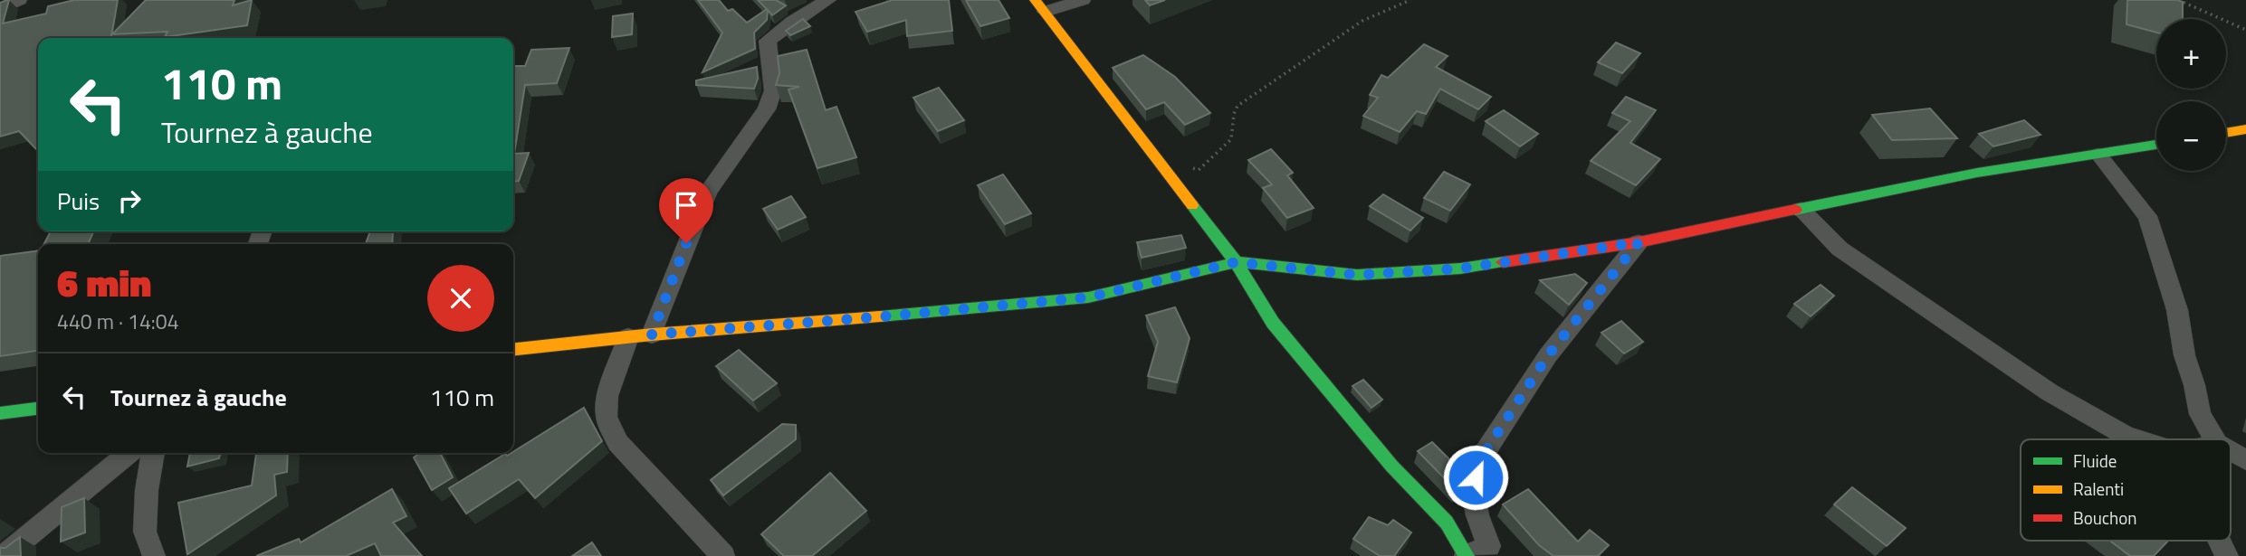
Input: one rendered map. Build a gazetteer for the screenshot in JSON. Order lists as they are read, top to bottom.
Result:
{
  "legend": ["Fluide", "Ralenti", "Bouchon"],
  "page": {
    "map_buttons": ["+", "−"],
    "turn": ["110 m", "Tournez à gauche"],
    "then": "Puis",
    "heading": ["6 min", "440 m · 14:04"],
    "list": [
      {
        "name": "Tournez à gauche",
        "value": "110 m"
      }
    ]
  }
}
